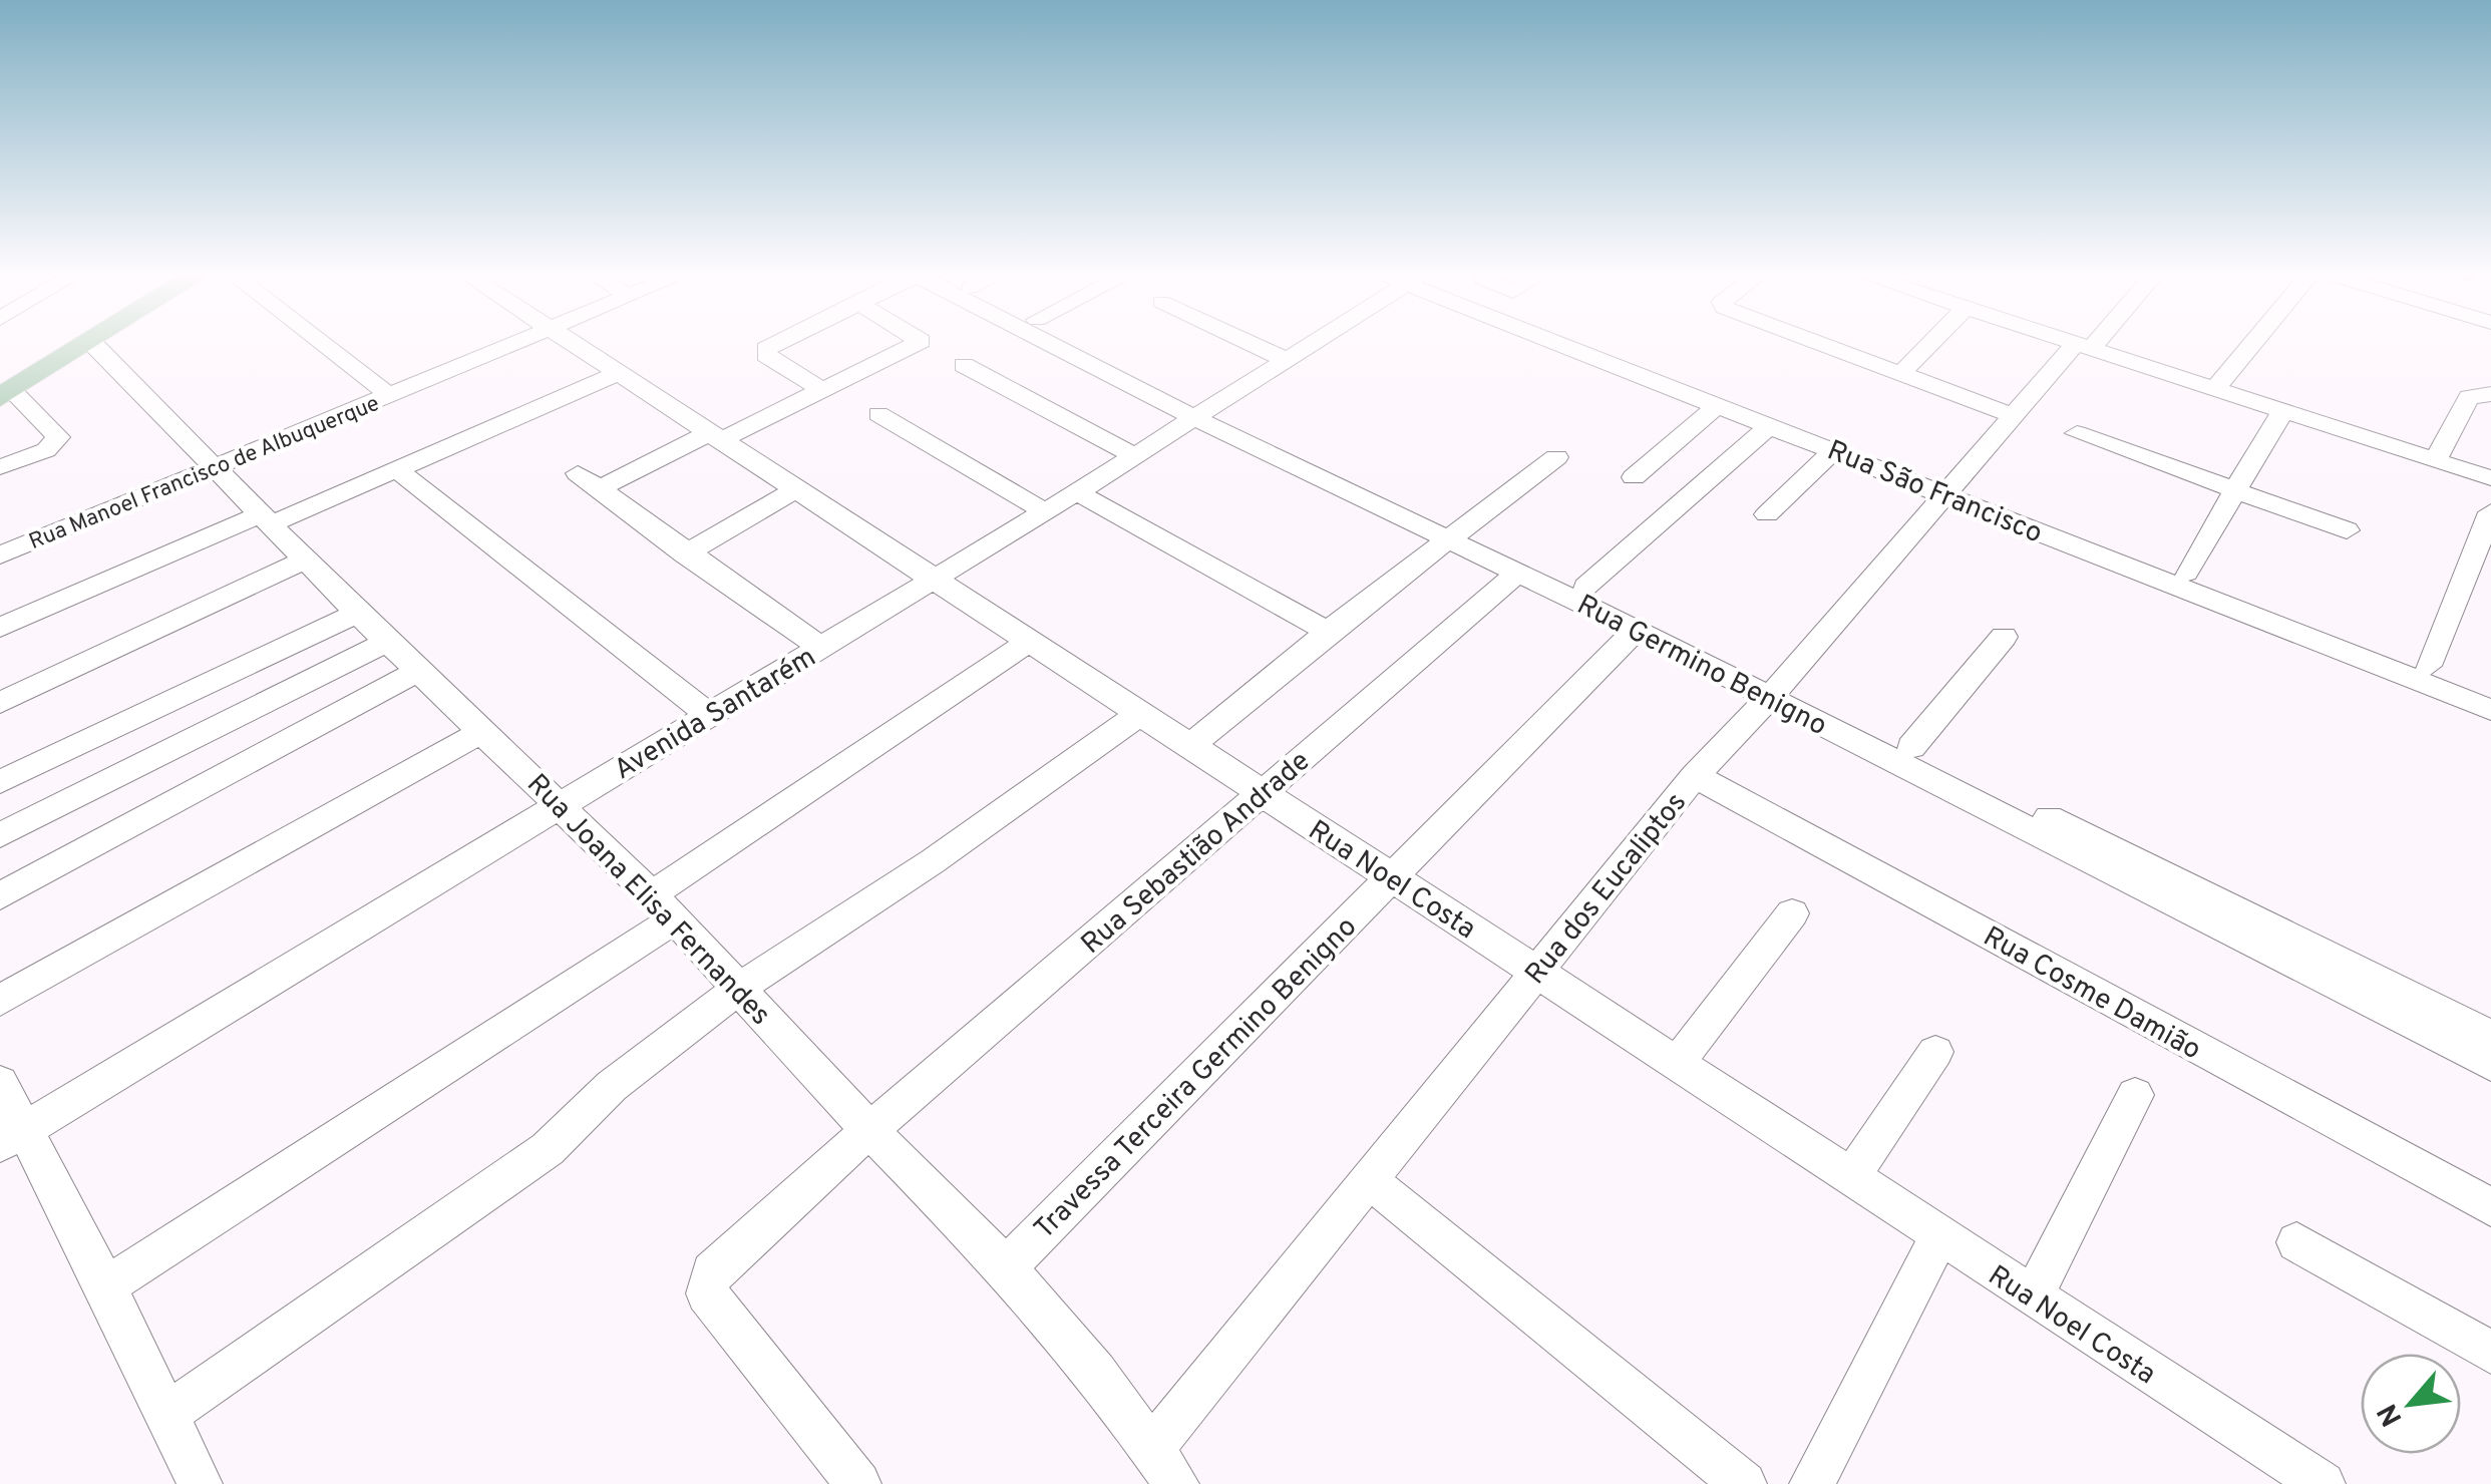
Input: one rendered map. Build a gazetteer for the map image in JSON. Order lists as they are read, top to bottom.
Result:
{
  "streets": {
    "street": [
      "Rua Manoel Francisco de Albuquerque",
      "Rua São Francisco",
      "Rua Germino Benigno",
      "Avenida Santarém",
      "Rua Sebastião Andrade",
      "Rua Noel Costa",
      "Rua dos Eucaliptos",
      "Rua Joana Elisa Fernandes",
      "Rua Cosme Damião",
      "Travessa Terceira Germino Benigno"
    ]
  },
  "crossings": [
    ["Rua Manoel Francisco de Albuquerque", "Rua Joana Elisa Fernandes"],
    ["Rua São Francisco", "Rua dos Eucaliptos"],
    ["Rua Germino Benigno", "Avenida Santarém"],
    ["Rua Germino Benigno", "Rua Sebastião Andrade"],
    ["Rua Germino Benigno", "Rua dos Eucaliptos"],
    ["Rua Germino Benigno", "Travessa Terceira Germino Benigno"],
    ["Avenida Santarém", "Rua Noel Costa"],
    ["Avenida Santarém", "Rua Joana Elisa Fernandes"],
    ["Rua Sebastião Andrade", "Rua Noel Costa"],
    ["Rua Sebastião Andrade", "Rua Joana Elisa Fernandes"],
    ["Rua Noel Costa", "Rua dos Eucaliptos"],
    ["Rua Noel Costa", "Travessa Terceira Germino Benigno"],
    ["Rua dos Eucaliptos", "Rua Joana Elisa Fernandes"],
    ["Rua dos Eucaliptos", "Rua Cosme Damião"],
    ["Rua Joana Elisa Fernandes", "Travessa Terceira Germino Benigno"]
  ],
  "north": "bottom left"
}
